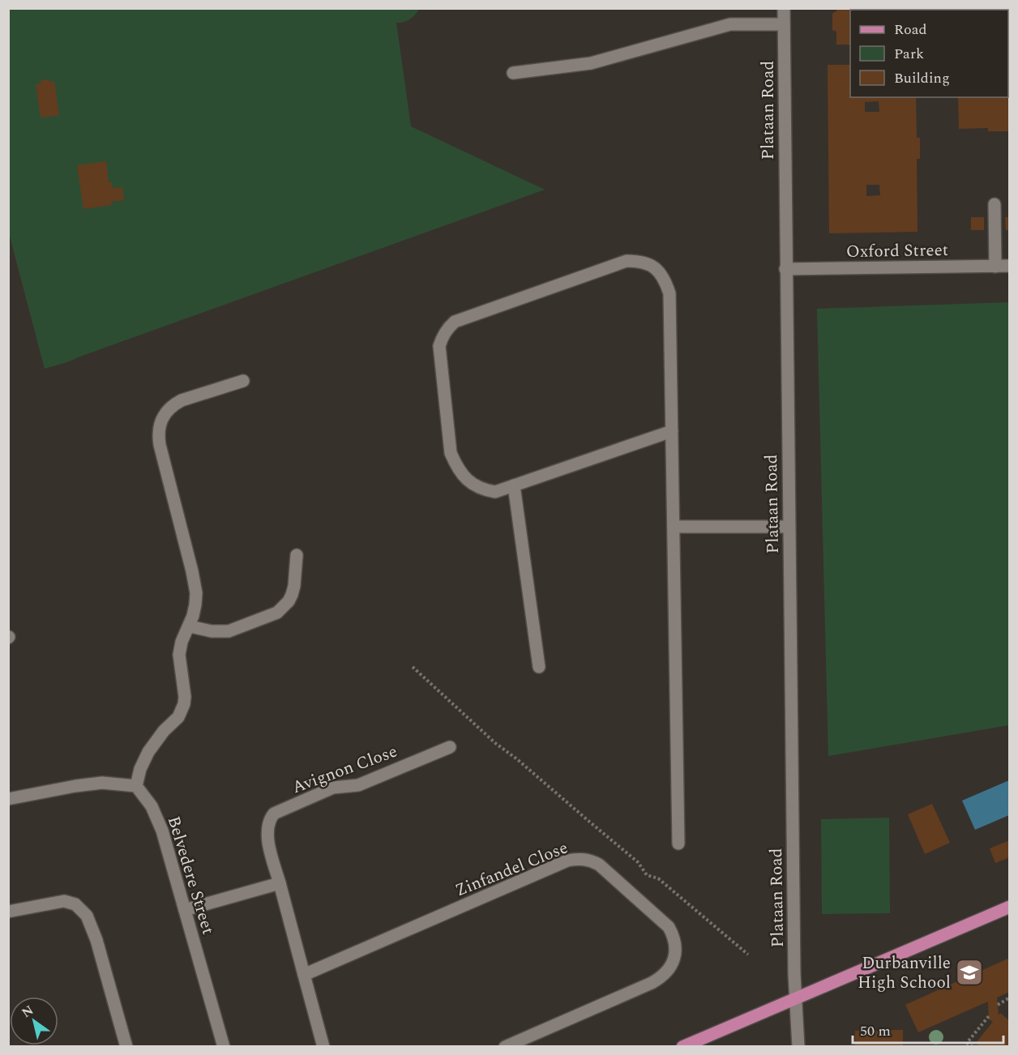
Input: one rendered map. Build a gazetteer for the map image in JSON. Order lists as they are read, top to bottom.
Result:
{
  "streets": {
    "street": [
      "Plataan Road",
      "Oxford Street",
      "Avignon Close",
      "Zinfandel Close",
      "Belvedere Street"
    ]
  },
  "crossings": [
    ["Plataan Road", "Oxford Street"]
  ],
  "places": {
    "school or university": ["Durbanville High School"]
  },
  "legend": ["Road", "Park", "Building"],
  "scale_bar": "50 m",
  "north": "top left"
}
